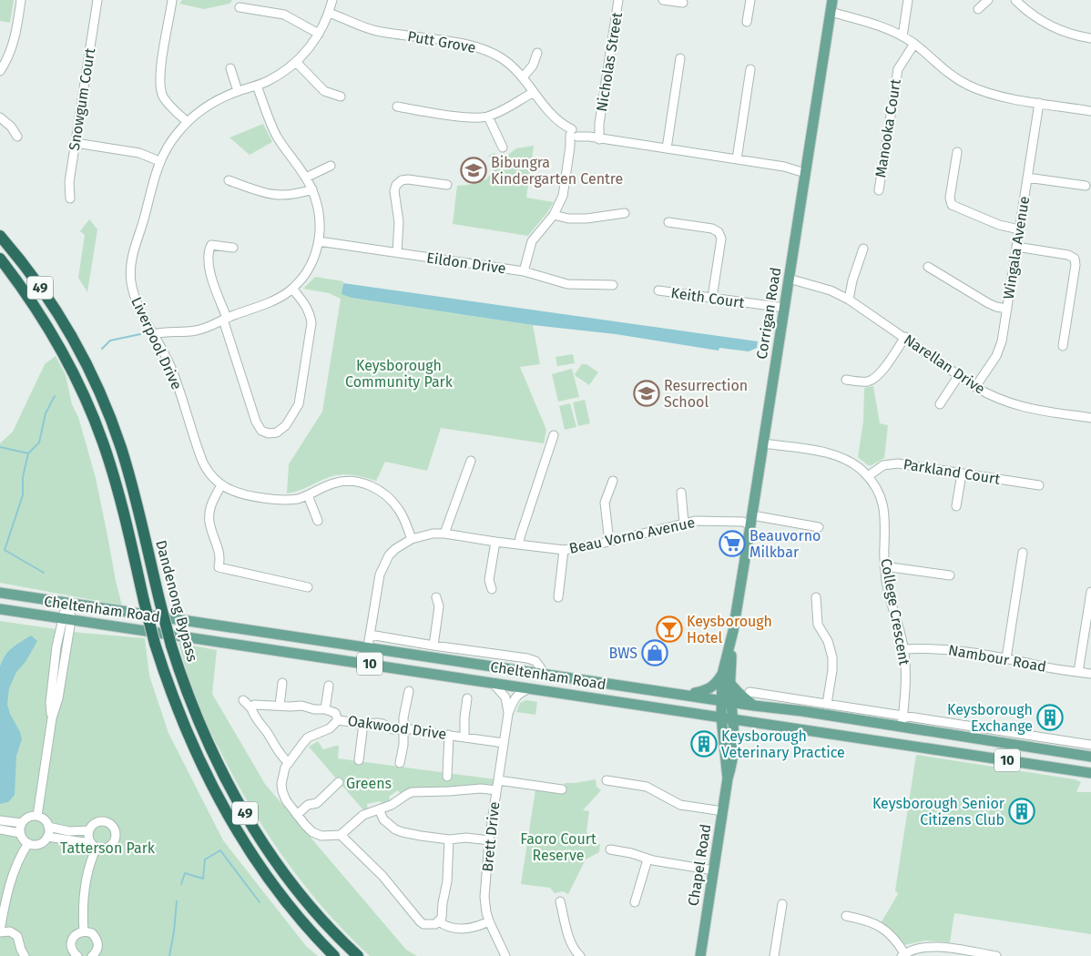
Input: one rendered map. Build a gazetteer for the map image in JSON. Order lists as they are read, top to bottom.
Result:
{
  "streets": {
    "highway": ["49", "Dandenong Bypass"],
    "main road": [
      "Corrigan Road",
      "Cheltenham Road",
      "10",
      "Chapel Road"
    ],
    "street": [
      "Putt Grove",
      "Nicholas Street",
      "Snowgum Court",
      "Manooka Court",
      "Wingala Avenue",
      "Eildon Drive",
      "Keith Court",
      "Liverpool Drive",
      "Narellan Drive",
      "Parkland Court",
      "Beau Vorno Avenue",
      "College Crescent",
      "Nambour Road",
      "Oakwood Drive",
      "Brett Drive"
    ]
  },
  "crossings": [
    ["Putt Grove", "Nicholas Street"],
    ["Putt Grove", "Corrigan Road"],
    ["Putt Grove", "Liverpool Drive"],
    ["Wingala Avenue", "Narellan Drive"],
    ["Keith Court", "Corrigan Road"],
    ["Corrigan Road", "Narellan Drive"],
    ["Corrigan Road", "Beau Vorno Avenue"],
    ["Corrigan Road", "Cheltenham Road"],
    ["Corrigan Road", "College Crescent"],
    ["Corrigan Road", "Chapel Road"],
    ["Liverpool Drive", "Beau Vorno Avenue"],
    ["Parkland Court", "College Crescent"],
    ["Beau Vorno Avenue", "Cheltenham Road"],
    ["Cheltenham Road", "College Crescent"],
    ["Cheltenham Road", "Brett Drive"],
    ["Cheltenham Road", "Chapel Road"],
    ["College Crescent", "Nambour Road"],
    ["Oakwood Drive", "Brett Drive"]
  ],
  "parks": [
    "Keysborough Community Park",
    "Greens",
    "Faoro Court Reserve",
    "Tatterson Park"
  ],
  "places": {
    "school or university": ["Bibungra Kindergarten Centre", "Resurrection School"],
    "supermarket": ["Beauvorno Milkbar"],
    "bar": ["Keysborough Hotel"],
    "shop": ["BWS"],
    "building": ["Keysborough Exchange", "Keysborough Veterinary Practice", "Keysborough Senior Citizens Club"]
  }
}
